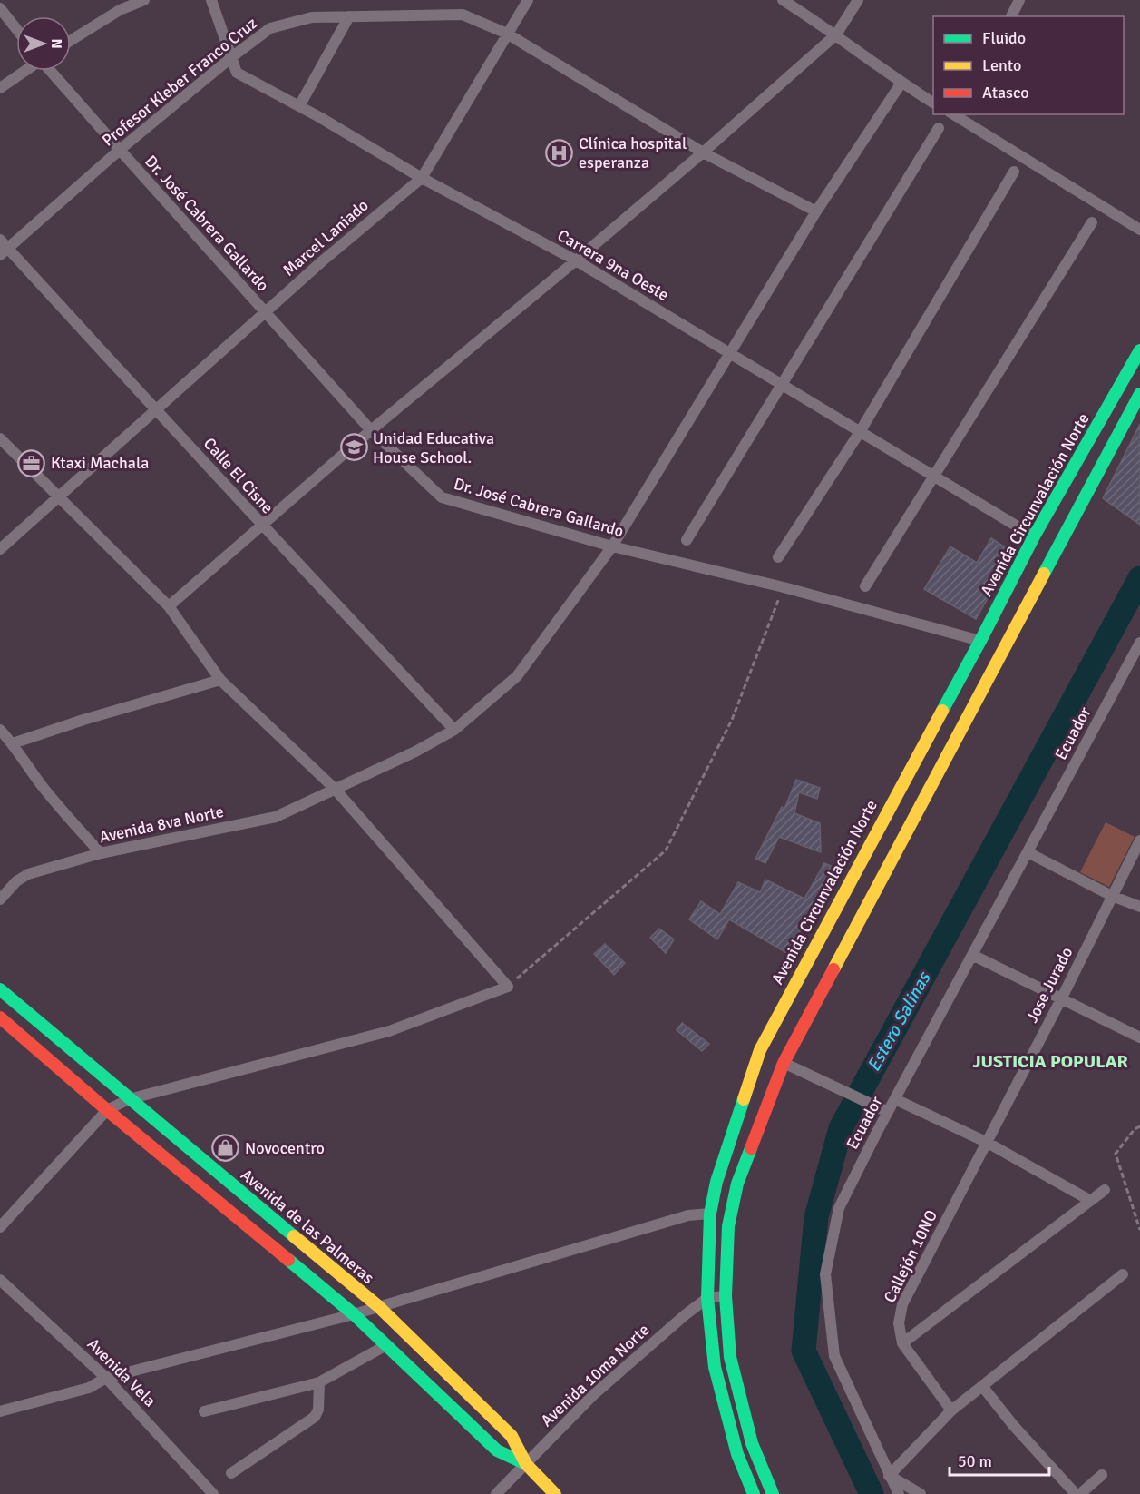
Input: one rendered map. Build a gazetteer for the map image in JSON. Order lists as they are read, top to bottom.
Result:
{
  "streets": {
    "main road": ["Avenida Circunvalación Norte", "Avenida de las Palmeras"],
    "street": [
      "Profesor Kleber Franco Cruz",
      "Dr. José Cabrera Gallardo",
      "Marcel Laniado",
      "Carrera 9na Oeste",
      "Calle El Cisne",
      "Ecuador",
      "Avenida 8va Norte",
      "Jose Jurado",
      "Callejón 10NO",
      "Avenida Vela",
      "Avenida 10ma Norte"
    ]
  },
  "crossings": [
    ["Profesor Kleber Franco Cruz", "Dr. José Cabrera Gallardo"],
    ["Profesor Kleber Franco Cruz", "Marcel Laniado"],
    ["Profesor Kleber Franco Cruz", "Carrera 9na Oeste"],
    ["Profesor Kleber Franco Cruz", "Calle El Cisne"],
    ["Profesor Kleber Franco Cruz", "Avenida 8va Norte"],
    ["Dr. José Cabrera Gallardo", "Marcel Laniado"],
    ["Dr. José Cabrera Gallardo", "Avenida Circunvalación Norte"],
    ["Dr. José Cabrera Gallardo", "Avenida 8va Norte"],
    ["Marcel Laniado", "Carrera 9na Oeste"],
    ["Marcel Laniado", "Calle El Cisne"],
    ["Carrera 9na Oeste", "Avenida Circunvalación Norte"],
    ["Carrera 9na Oeste", "Avenida 8va Norte"],
    ["Calle El Cisne", "Avenida 8va Norte"],
    ["Avenida Circunvalación Norte", "Avenida 10ma Norte"],
    ["Jose Jurado", "Callejón 10NO"],
    ["Avenida de las Palmeras", "Avenida 10ma Norte"]
  ],
  "districts": ["JUSTICIA POPULAR"],
  "water": ["Estero Salinas"],
  "places": {
    "hospital": ["Clínica hospital esperanza"],
    "school or university": ["Unidad Educativa House School."],
    "office": ["Ktaxi Machala"],
    "shop": ["Novocentro"]
  },
  "legend": ["Fluido", "Lento", "Atasco"],
  "scale_bar": "50 m",
  "north": "right"
}
